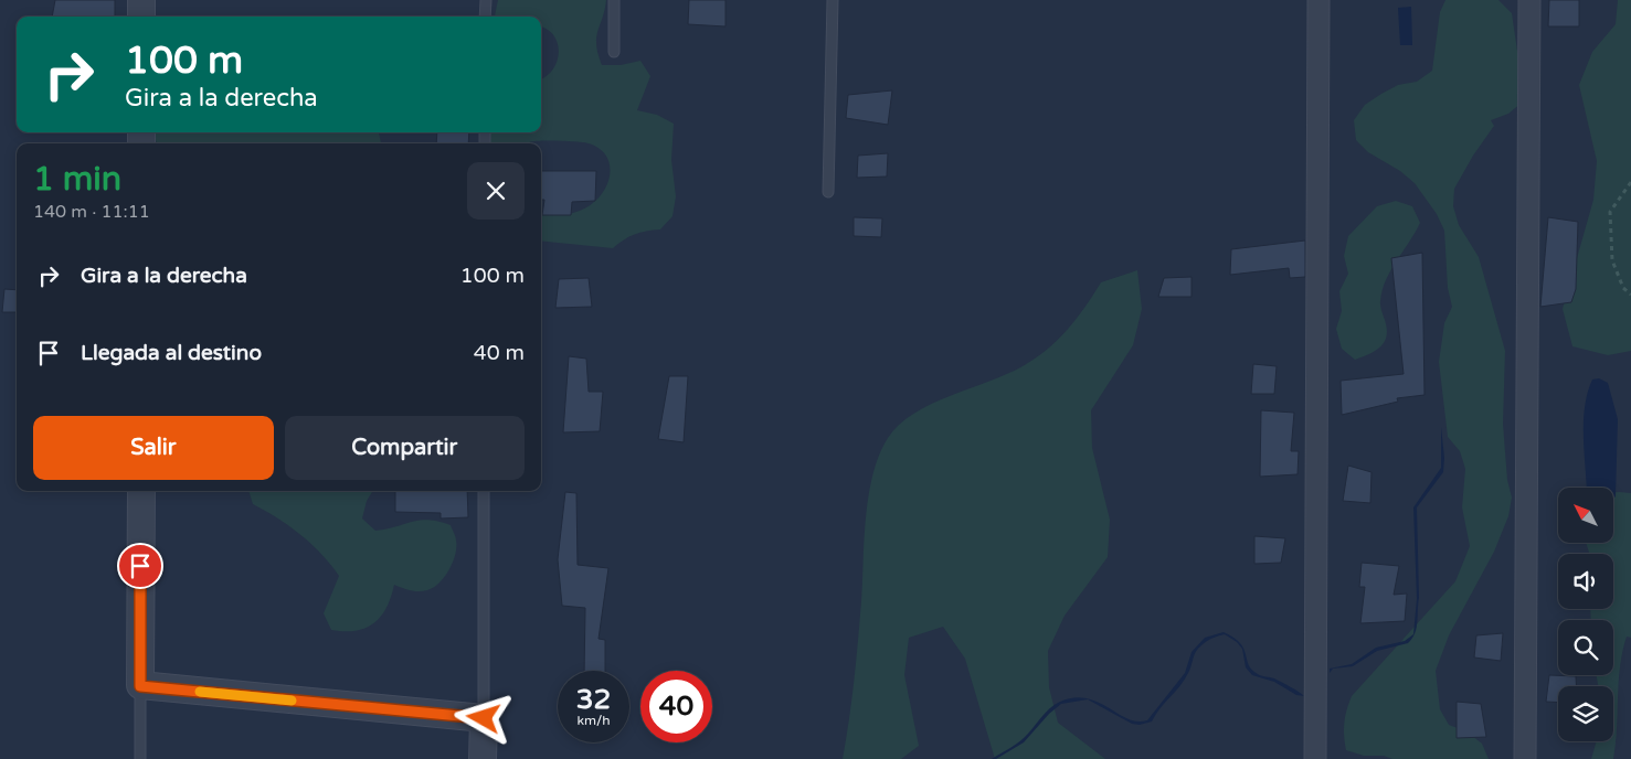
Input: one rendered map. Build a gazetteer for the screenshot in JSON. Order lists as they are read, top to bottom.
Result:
{
  "north": "top left",
  "page": {
    "turn": ["100 m", "Gira a la derecha"],
    "heading": ["1 min", "140 m · 11:11"],
    "list": [
      {
        "name": "Gira a la derecha",
        "value": "100 m"
      },
      {
        "name": "Llegada al destino",
        "value": "40 m"
      }
    ],
    "buttons": ["Salir", "Compartir"],
    "speed": "32 km/h",
    "limit": "40"
  }
}
